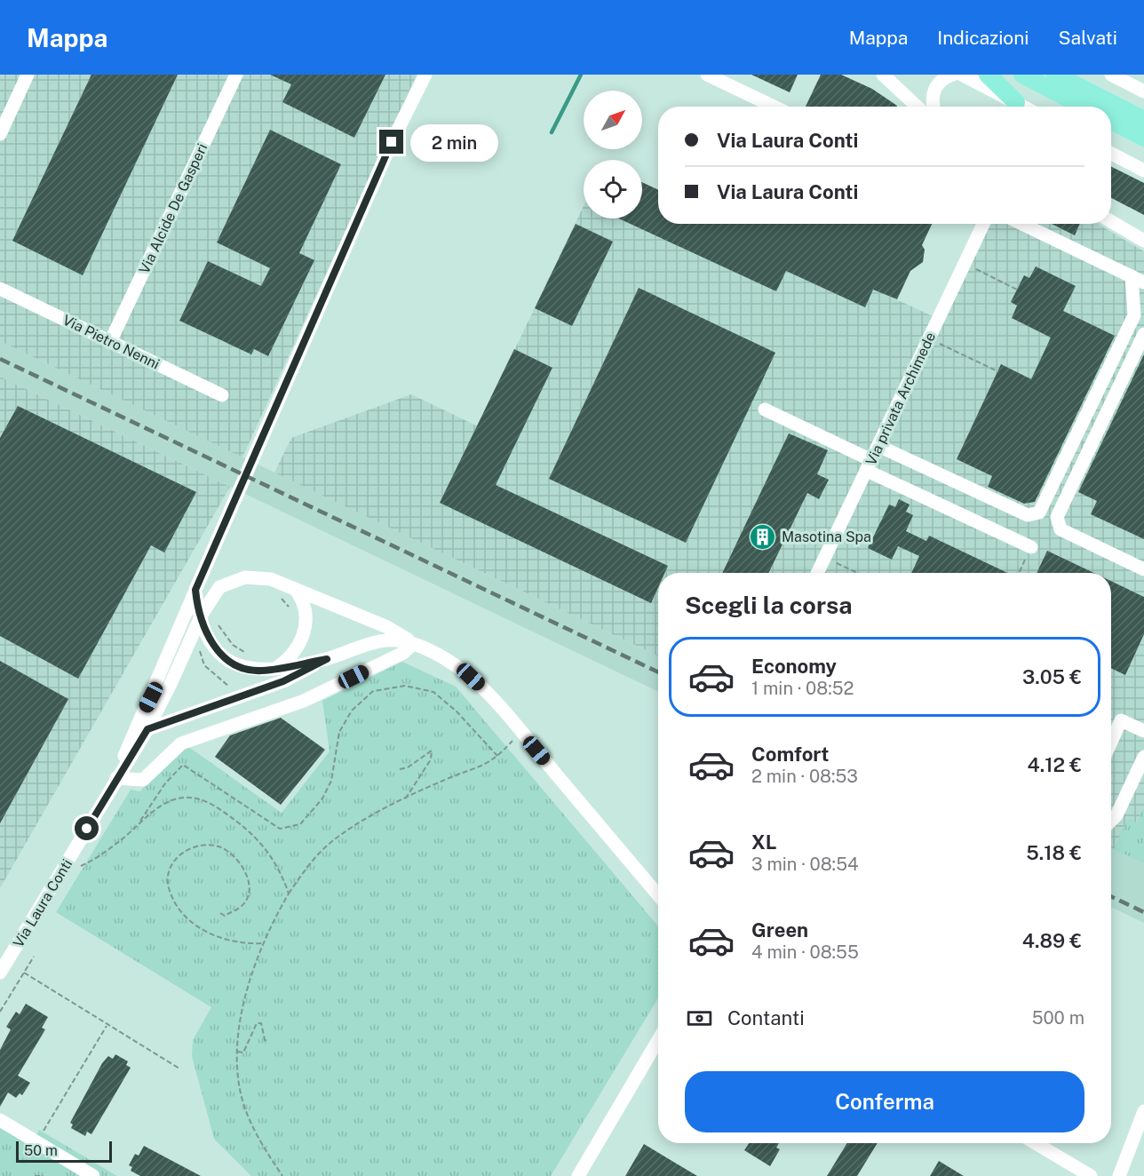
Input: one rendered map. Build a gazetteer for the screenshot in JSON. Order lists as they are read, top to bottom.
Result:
{
  "streets": {
    "street": [
      "Via Alcide De Gasperi",
      "Via Pietro Nenni",
      "Via privata Archimede",
      "Via Laura Conti"
    ]
  },
  "crossings": [
    ["Via Alcide De Gasperi", "Via Pietro Nenni"]
  ],
  "places": {
    "building": ["Masotina Spa"]
  },
  "scale_bar": "50 m",
  "north": "top right",
  "page": {
    "header": "Mappa",
    "nav": ["Mappa", "Indicazioni", "Salvati"],
    "banner": ["Via Laura Conti", "Via Laura Conti"],
    "bubble": "2 min",
    "heading": "Scegli la corsa",
    "list": [
      {
        "name": "Economy",
        "note": "1 min · 08:52",
        "value": "3.05 €"
      },
      {
        "name": "Comfort",
        "note": "2 min · 08:53",
        "value": "4.12 €"
      },
      {
        "name": "XL",
        "note": "3 min · 08:54",
        "value": "5.18 €"
      },
      {
        "name": "Green",
        "note": "4 min · 08:55",
        "value": "4.89 €"
      }
    ],
    "pay": ["Contanti", "500 m"],
    "buttons": "Conferma",
    "scale": "50 m"
  }
}
